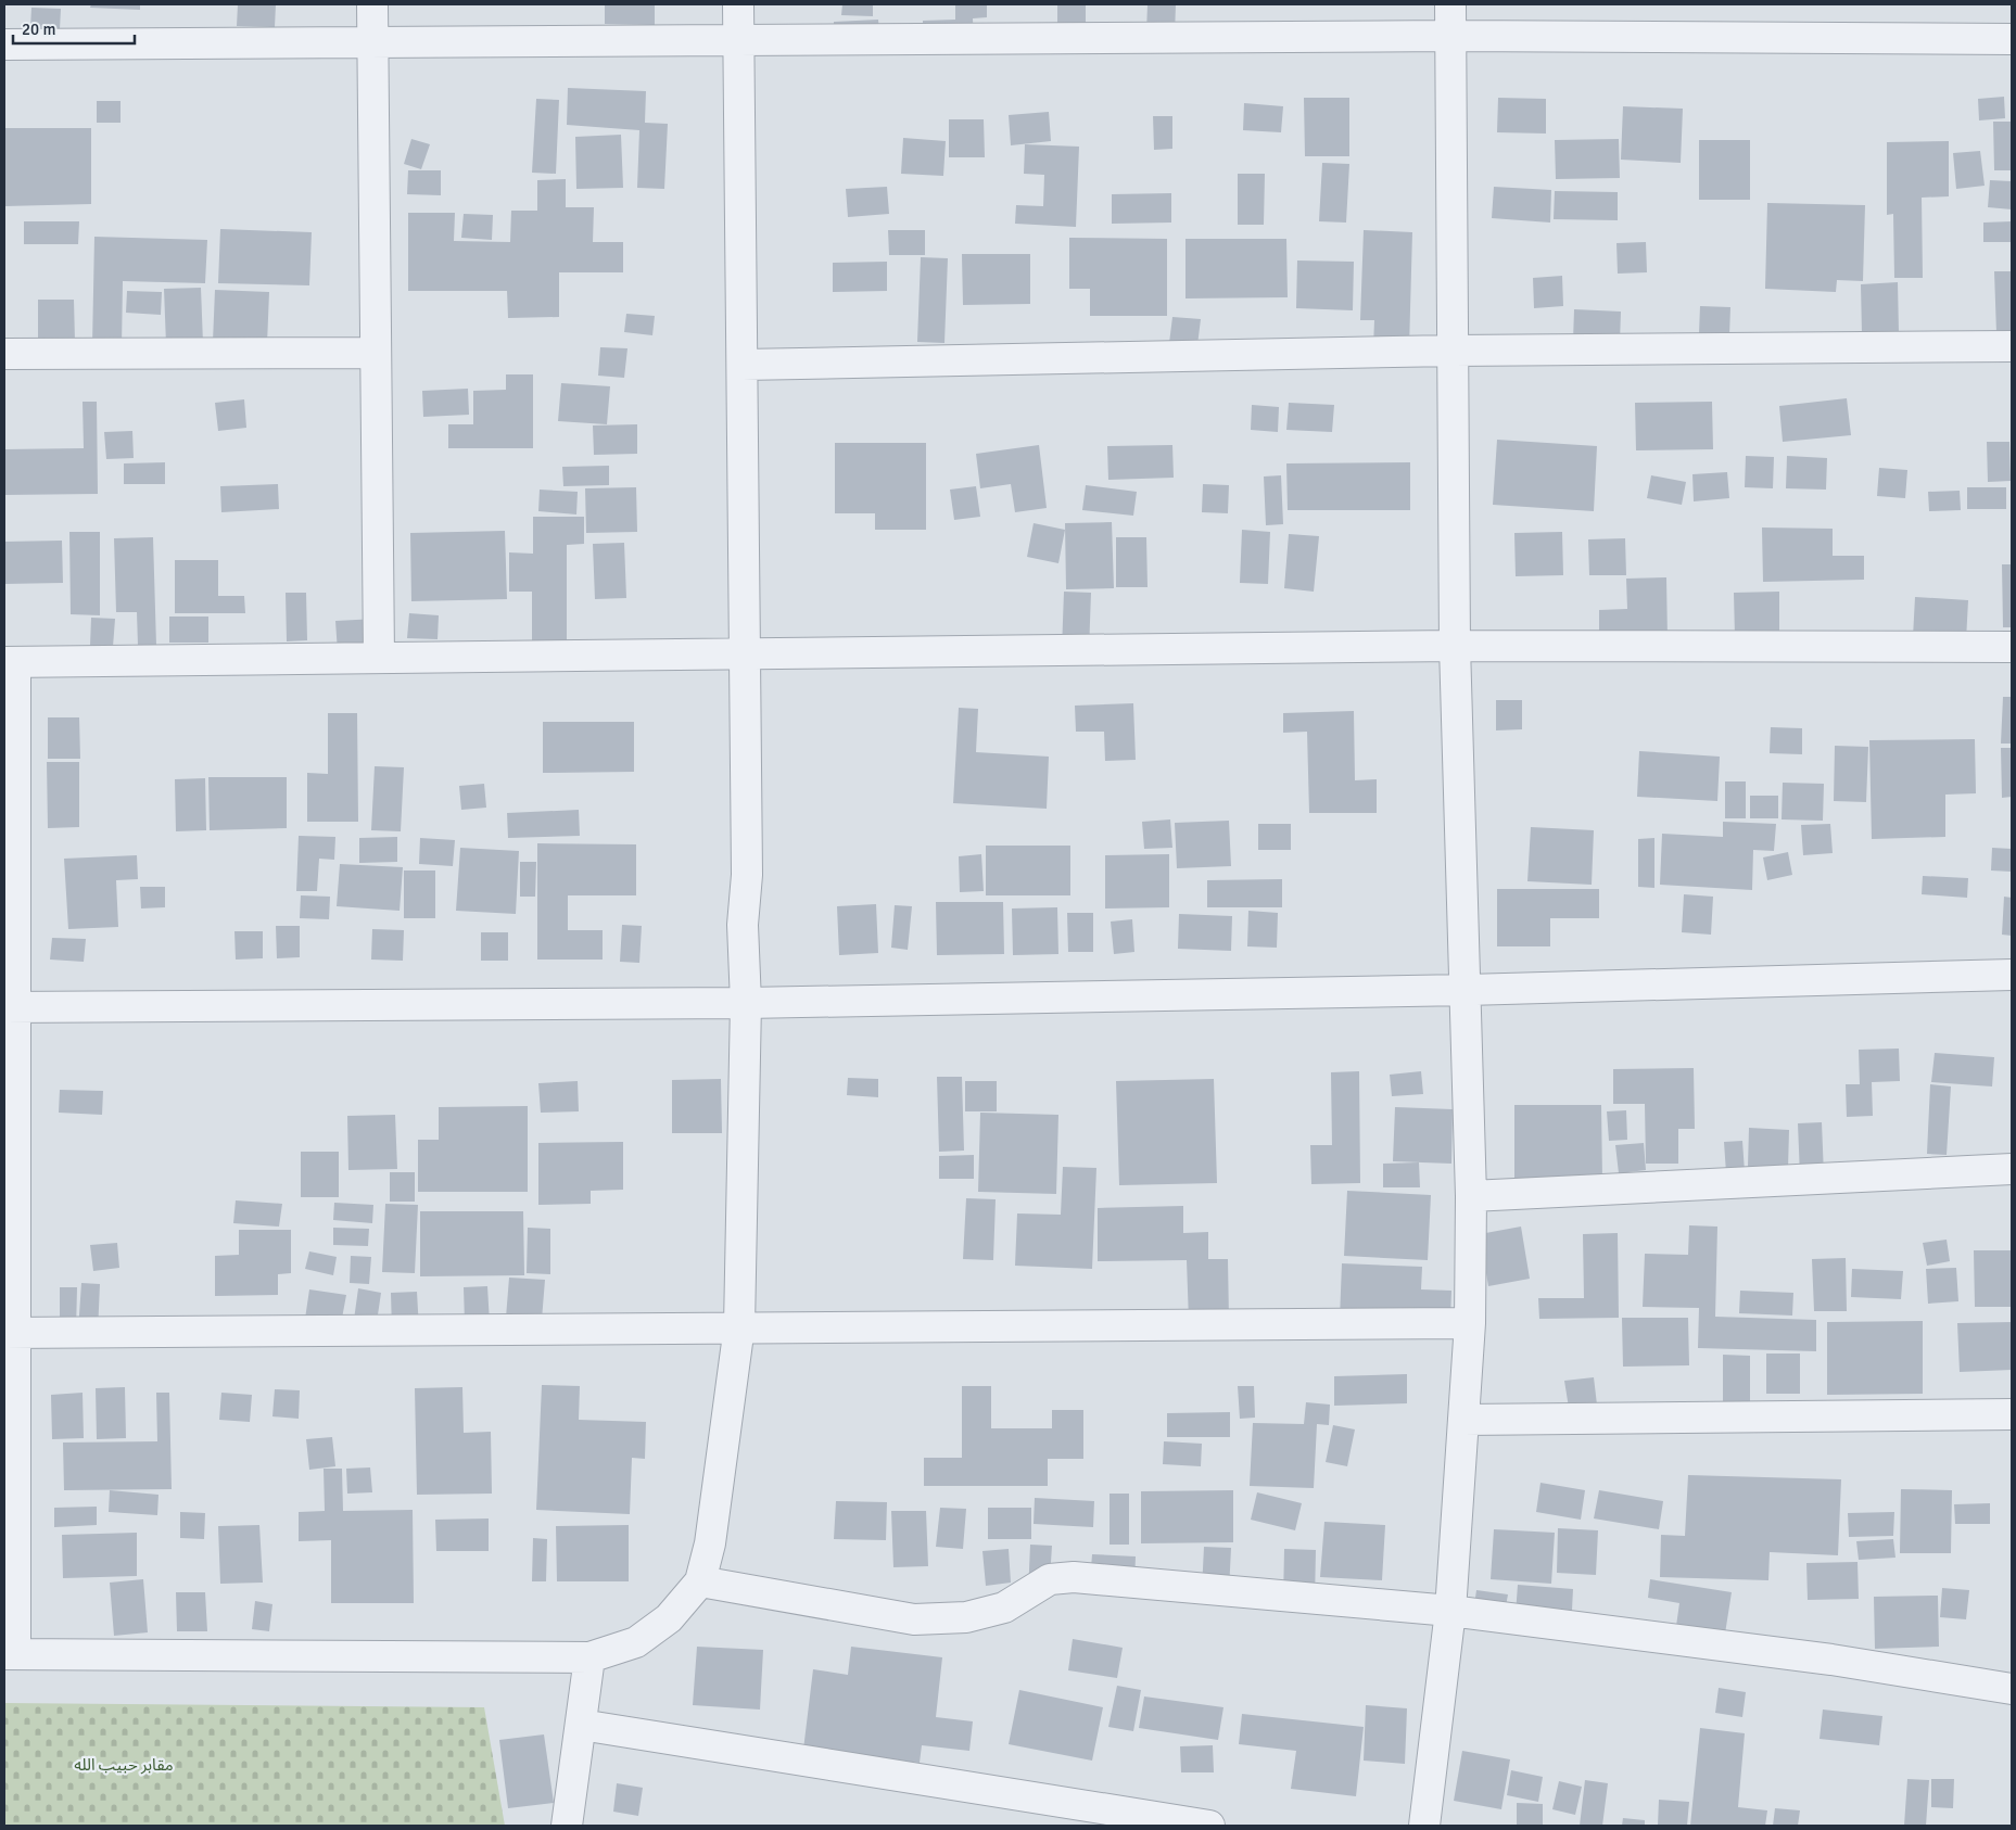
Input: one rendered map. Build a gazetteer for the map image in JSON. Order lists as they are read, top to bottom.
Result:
{
  "parks": ["مقابر حبيب الله"],
  "scale_bar": "20 m"
}
